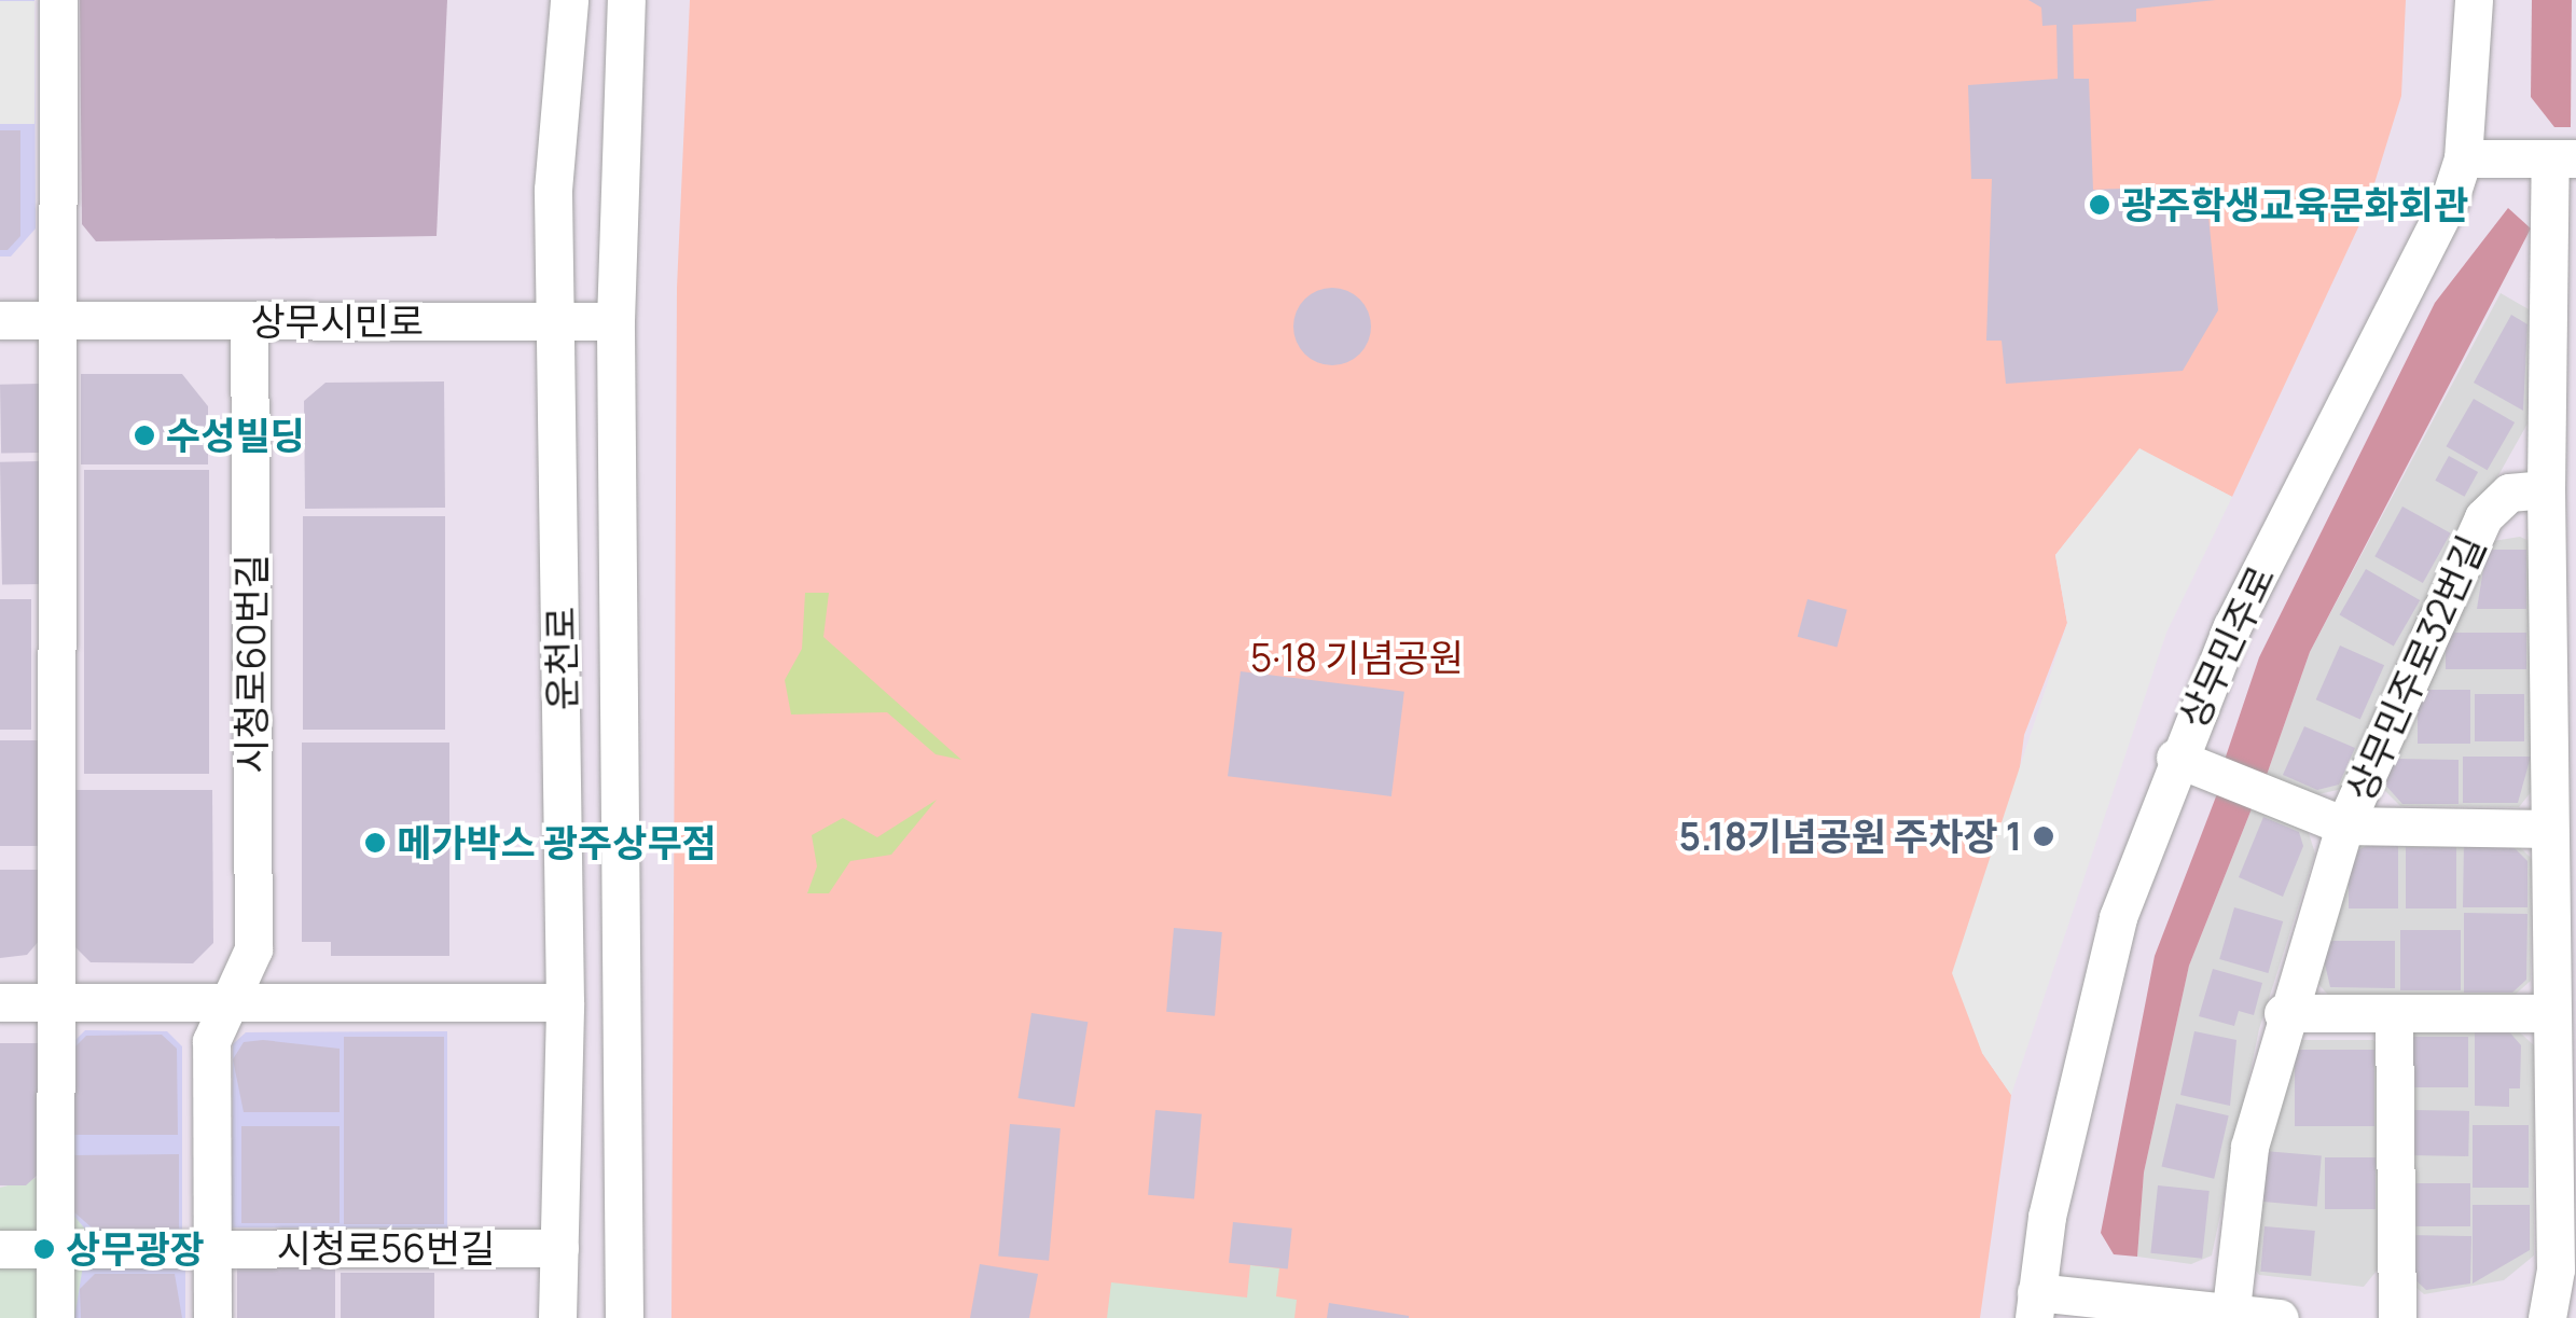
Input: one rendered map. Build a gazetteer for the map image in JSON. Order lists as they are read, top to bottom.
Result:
{
  "streets": {
    "street": [
      "상무시민로",
      "상무민주로",
      "운천로",
      "시청로60번길",
      "상무민주로32번길",
      "시청로56번길"
    ]
  },
  "crossings": [
    ["상무시민로", "운천로"],
    ["상무시민로", "시청로60번길"],
    ["상무민주로", "상무민주로32번길"],
    ["운천로", "시청로56번길"]
  ],
  "parks": ["5·18 기념공원"],
  "places": [
    "광주학생교육문화회관",
    "수성빌딩",
    "5.18기념공원 주차장 1",
    "메가박스 광주상무점",
    "상무광장"
  ]
}
